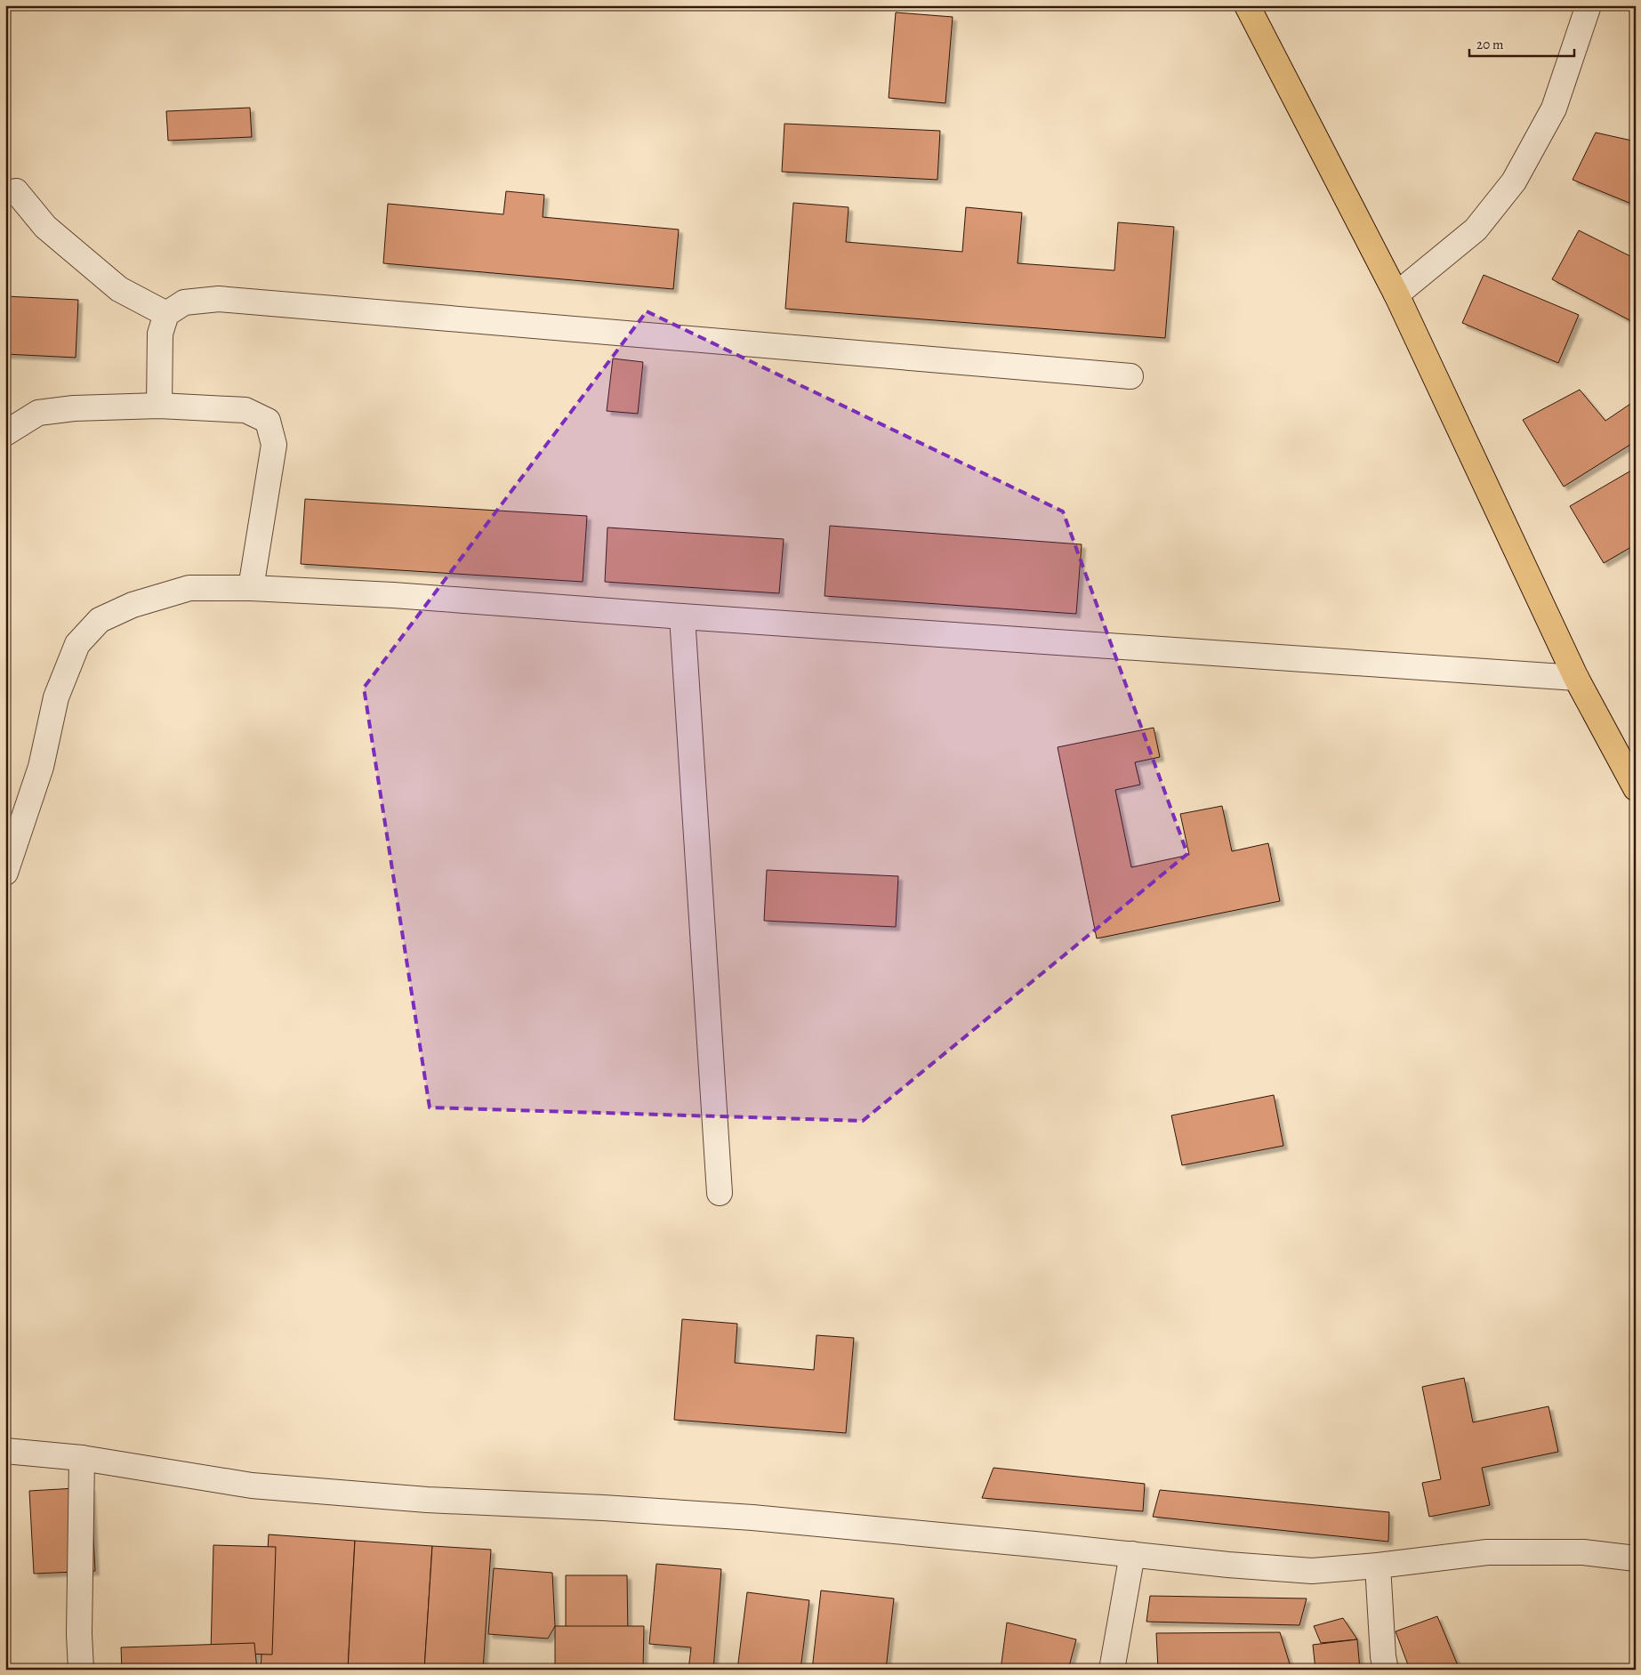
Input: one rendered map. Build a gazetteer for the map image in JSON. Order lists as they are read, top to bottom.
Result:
{
  "scale_bar": "20 m"
}
